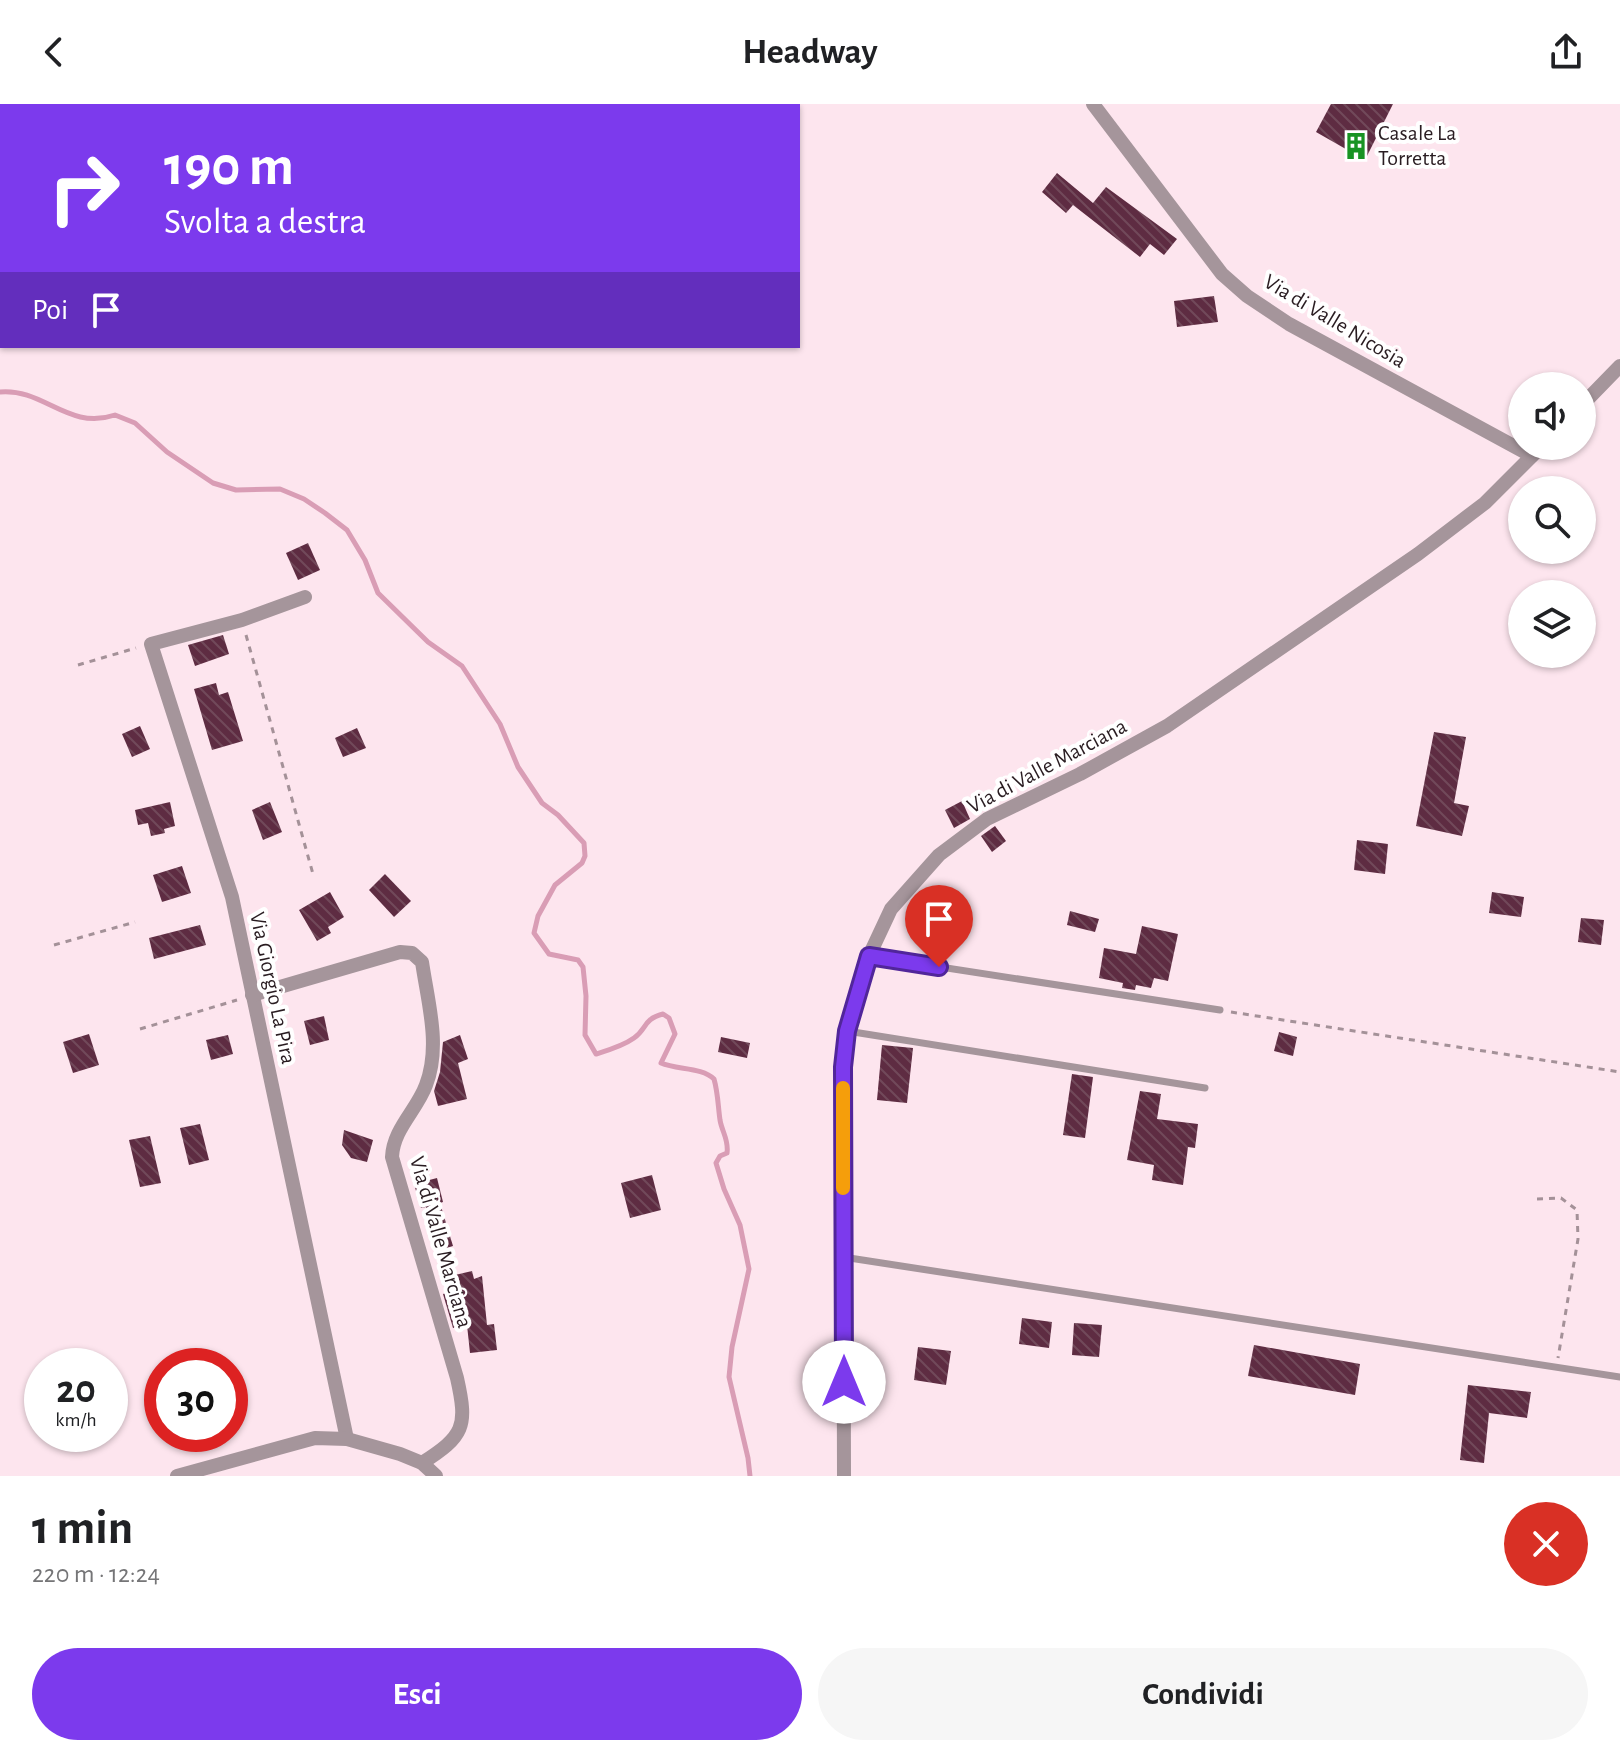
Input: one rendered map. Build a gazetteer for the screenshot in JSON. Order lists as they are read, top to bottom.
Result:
{
  "streets": {
    "street": ["Via di Valle Nicosia", "Via di Valle Marciana", "Via Giorgio La Pira"]
  },
  "crossings": [
    ["Via di Valle Marciana", "Via Giorgio La Pira"]
  ],
  "places": {
    "building": ["Casale La Torretta"]
  },
  "page": {
    "header": "Headway",
    "turn": ["190 m", "Svolta a destra"],
    "then": "Poi",
    "speed": "20 km/h",
    "limit": "30",
    "heading": ["1 min", "220 m · 12:24"],
    "buttons": ["Esci", "Condividi"]
  }
}
